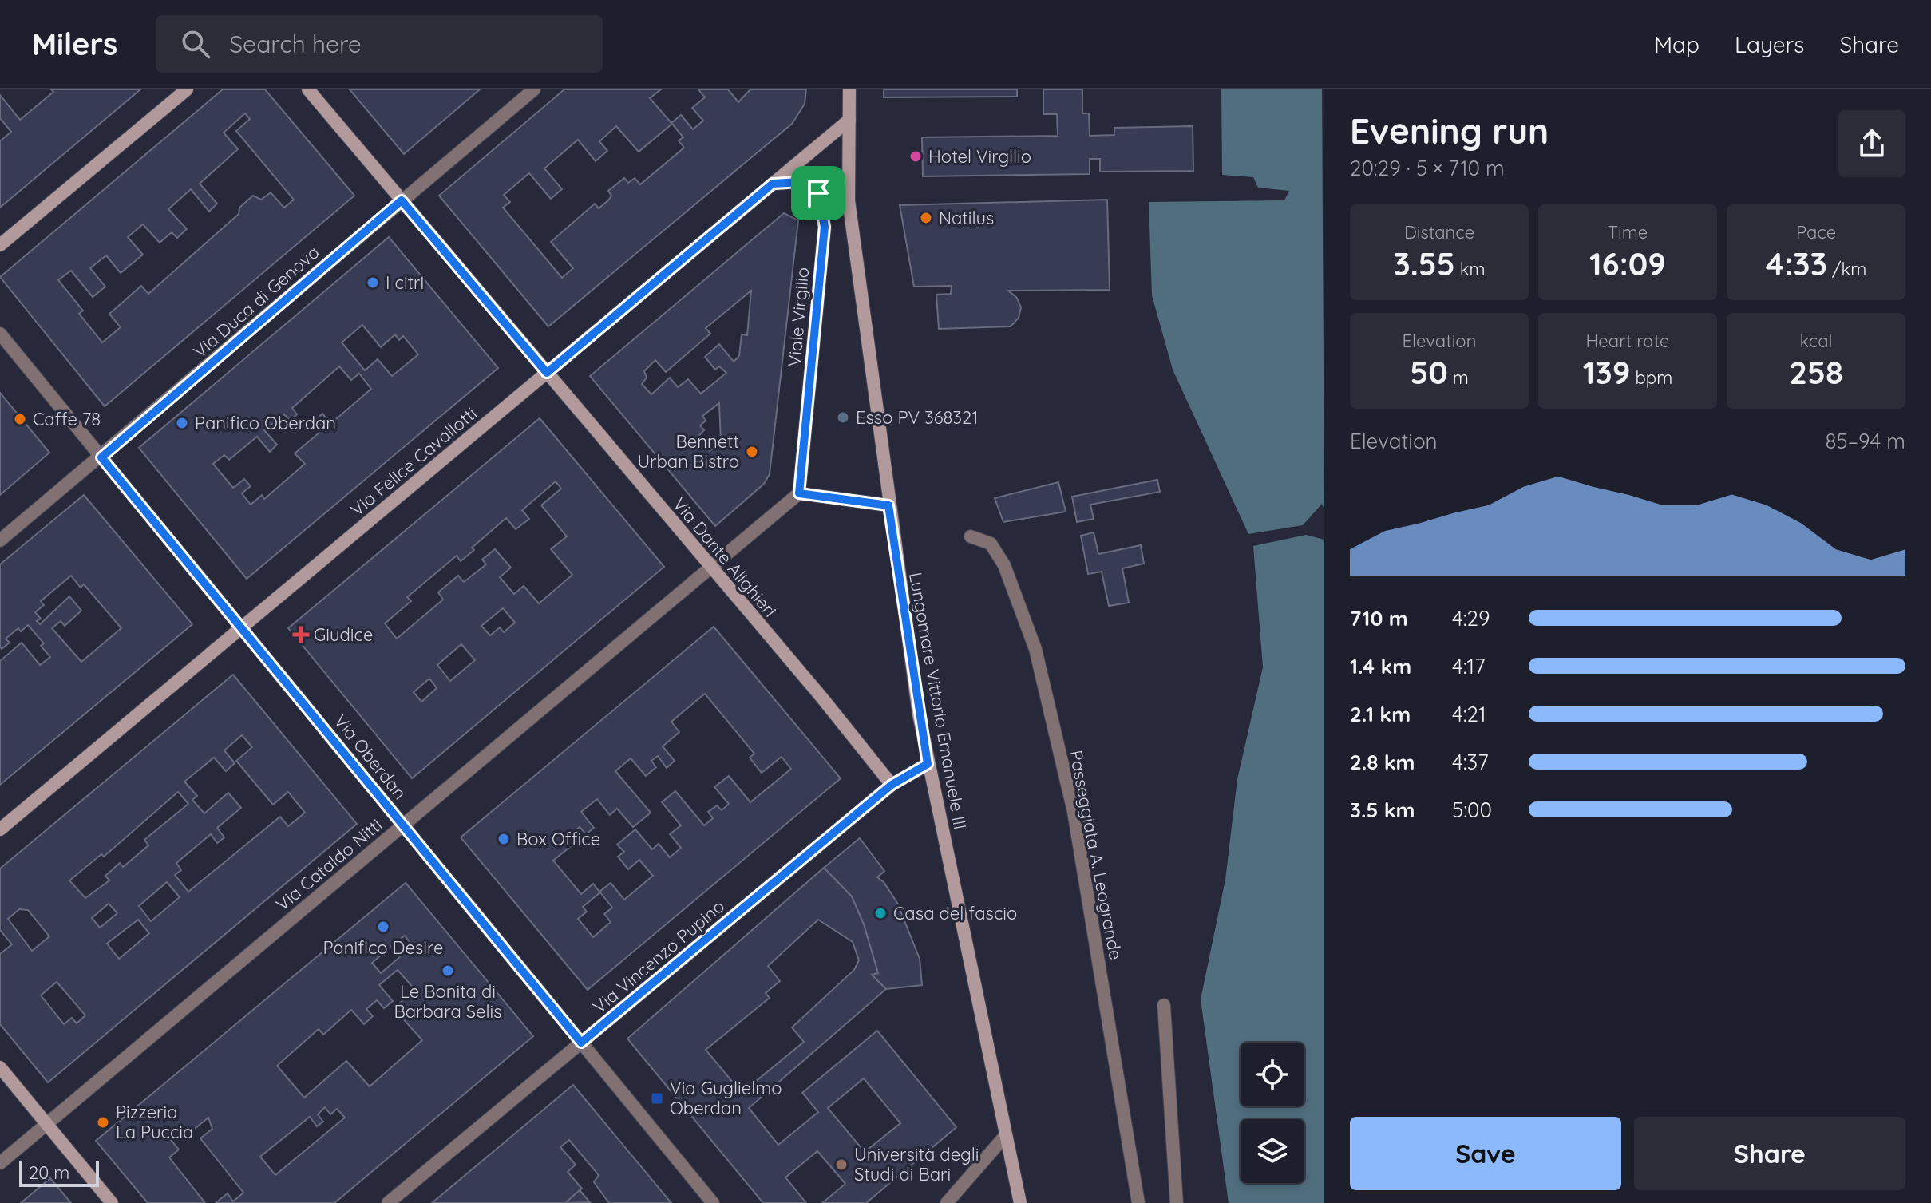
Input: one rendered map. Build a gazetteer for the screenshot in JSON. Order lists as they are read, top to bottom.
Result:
{
  "streets": {
    "street": [
      "Via Duca di Genova",
      "Viale Virgilio",
      "Via Felice Cavallotti",
      "Via Dante Alighieri",
      "Lungomare Vittorio Emanuele III",
      "Via Oberdan",
      "Passeggiata A. Leogrande",
      "Via Cataldo Nitti",
      "Via Vincenzo Pupino"
    ]
  },
  "crossings": [
    ["Via Duca di Genova", "Via Dante Alighieri"],
    ["Via Duca di Genova", "Via Oberdan"],
    ["Viale Virgilio", "Via Felice Cavallotti"],
    ["Viale Virgilio", "Via Cataldo Nitti"],
    ["Via Felice Cavallotti", "Via Dante Alighieri"],
    ["Via Felice Cavallotti", "Lungomare Vittorio Emanuele III"],
    ["Via Felice Cavallotti", "Via Oberdan"],
    ["Via Dante Alighieri", "Via Cataldo Nitti"],
    ["Via Dante Alighieri", "Via Vincenzo Pupino"],
    ["Via Oberdan", "Via Cataldo Nitti"],
    ["Via Oberdan", "Via Vincenzo Pupino"]
  ],
  "places": {
    "other": [
      "Hotel Virgilio",
      "Natilus",
      "I citri",
      "Esso PV 368321",
      "Caffe 78",
      "Panifico Oberdan",
      "Bennett Urban Bistro",
      "Box Office",
      "Casa del fascio",
      "Panifico Desire",
      "Le Bonita di Barbara Selis",
      "Pizzeria La Puccia",
      "Università degli Studi di Bari"
    ],
    "health": ["Giudice"],
    "transit": ["Via Guglielmo Oberdan"]
  },
  "scale_bar": "20 m",
  "page": {
    "header": "Milers",
    "search": "Search here",
    "nav": ["Map", "Layers", "Share"],
    "heading": ["Evening run", "20:29 · 5 × 710 m"],
    "stats": [
      ["Distance", "3.55 km"],
      ["Time", "16:09"],
      ["Pace", "4:33 /km"],
      ["Elevation", "50 m"],
      ["Heart rate", "139 bpm"],
      ["kcal", "258"]
    ],
    "chart": ["Elevation", "85–94 m"],
    "list": [
      {
        "name": "710 m",
        "note": "4:29"
      },
      {
        "name": "1.4 km",
        "note": "4:17"
      },
      {
        "name": "2.1 km",
        "note": "4:21"
      },
      {
        "name": "2.8 km",
        "note": "4:37"
      },
      {
        "name": "3.5 km",
        "note": "5:00"
      }
    ],
    "buttons": ["Save", "Share"],
    "scale": "20 m"
  }
}
